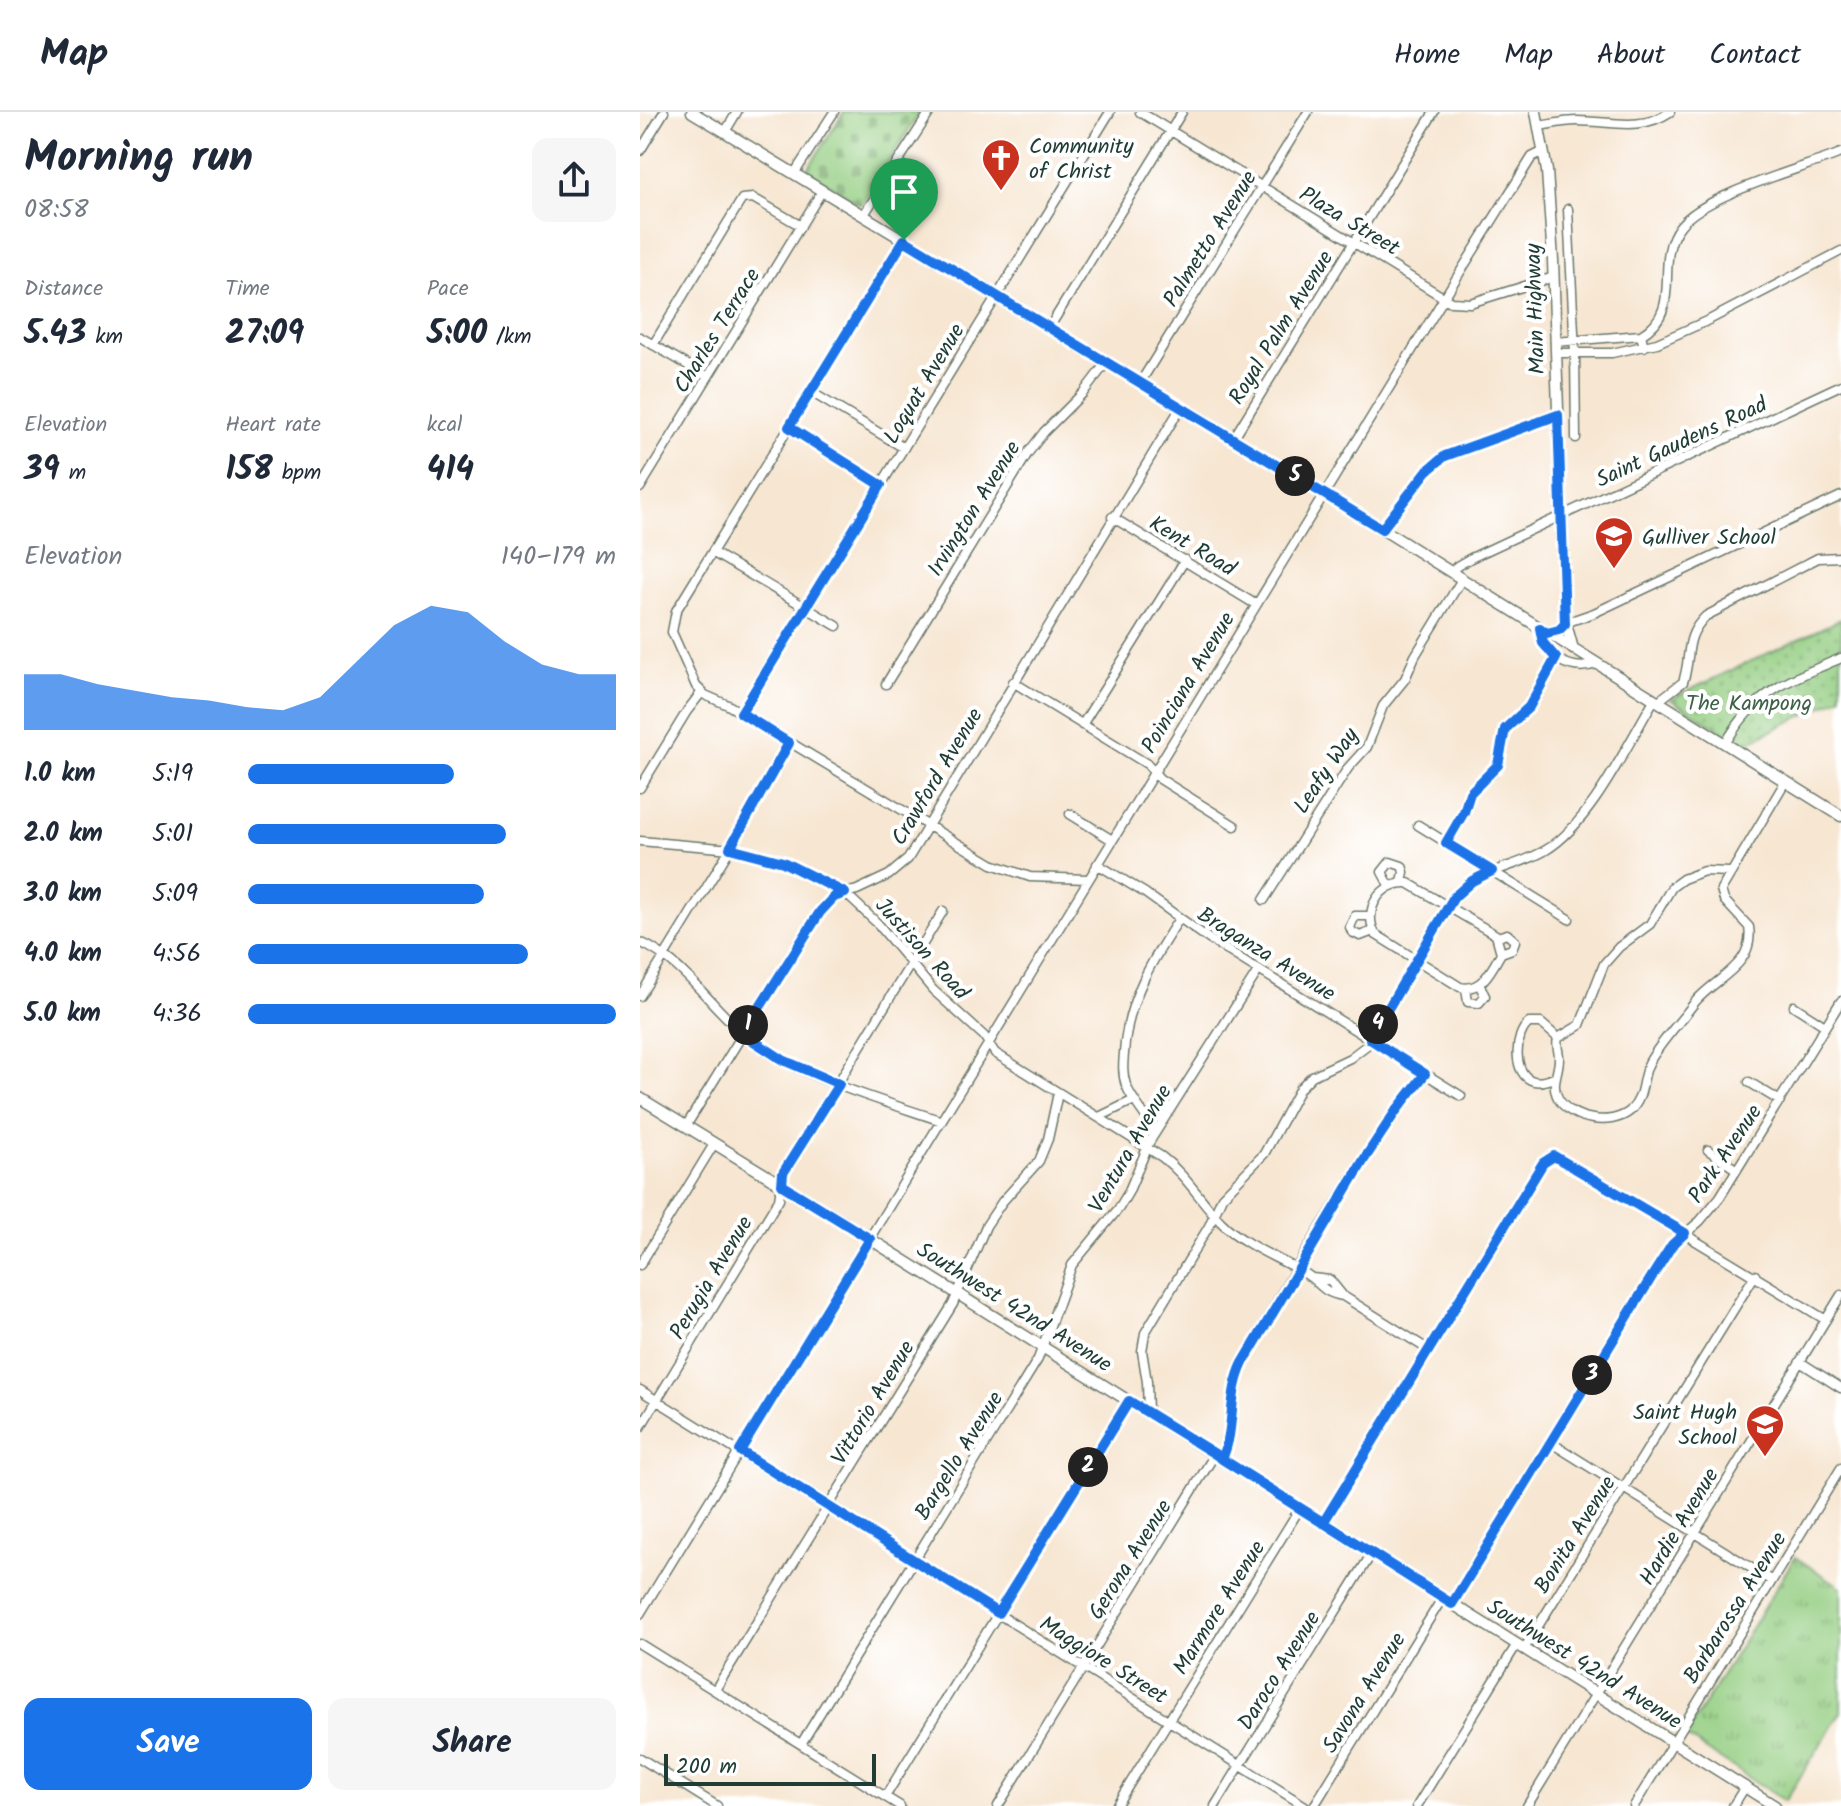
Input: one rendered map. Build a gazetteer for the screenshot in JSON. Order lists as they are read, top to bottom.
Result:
{
  "streets": {
    "main road": ["Main Highway", "Southwest 42nd Avenue"],
    "street": [
      "Plaza Street",
      "Palmetto Avenue",
      "Royal Palm Avenue",
      "Charles Terrace",
      "Loquat Avenue",
      "Saint Gaudens Road",
      "Irvington Avenue",
      "Kent Road",
      "Poinciana Avenue",
      "Leafy Way",
      "Crawford Avenue",
      "Justison Road",
      "Braganza Avenue",
      "Ventura Avenue",
      "Park Avenue",
      "Perugia Avenue",
      "Vittorio Avenue",
      "Bargello Avenue",
      "Hardie Avenue",
      "Bonita Avenue",
      "Gerona Avenue",
      "Marmore Avenue",
      "Barbarossa Avenue",
      "Maggiore Street",
      "Daroco Avenue",
      "Savona Avenue"
    ]
  },
  "crossings": [
    ["Plaza Street", "Palmetto Avenue"],
    ["Plaza Street", "Main Highway"],
    ["Plaza Street", "Royal Palm Avenue"],
    ["Plaza Street", "Poinciana Avenue"],
    ["Main Highway", "Saint Gaudens Road"],
    ["Main Highway", "Poinciana Avenue"],
    ["Kent Road", "Poinciana Avenue"],
    ["Kent Road", "Crawford Avenue"],
    ["Poinciana Avenue", "Justison Road"],
    ["Poinciana Avenue", "Braganza Avenue"],
    ["Poinciana Avenue", "Southwest 42nd Avenue"],
    ["Poinciana Avenue", "Maggiore Street"],
    ["Crawford Avenue", "Justison Road"],
    ["Crawford Avenue", "Southwest 42nd Avenue"],
    ["Justison Road", "Ventura Avenue"],
    ["Justison Road", "Perugia Avenue"],
    ["Justison Road", "Vittorio Avenue"],
    ["Braganza Avenue", "Ventura Avenue"],
    ["Ventura Avenue", "Southwest 42nd Avenue"],
    ["Ventura Avenue", "Bargello Avenue"],
    ["Park Avenue", "Southwest 42nd Avenue"],
    ["Park Avenue", "Savona Avenue"],
    ["Perugia Avenue", "Southwest 42nd Avenue"],
    ["Perugia Avenue", "Maggiore Street"],
    ["Southwest 42nd Avenue", "Vittorio Avenue"],
    ["Southwest 42nd Avenue", "Bargello Avenue"],
    ["Southwest 42nd Avenue", "Hardie Avenue"],
    ["Southwest 42nd Avenue", "Bonita Avenue"],
    ["Southwest 42nd Avenue", "Gerona Avenue"],
    ["Southwest 42nd Avenue", "Marmore Avenue"],
    ["Southwest 42nd Avenue", "Barbarossa Avenue"],
    ["Southwest 42nd Avenue", "Daroco Avenue"],
    ["Southwest 42nd Avenue", "Savona Avenue"],
    ["Vittorio Avenue", "Maggiore Street"],
    ["Bargello Avenue", "Maggiore Street"],
    ["Gerona Avenue", "Maggiore Street"],
    ["Marmore Avenue", "Maggiore Street"],
    ["Maggiore Street", "Daroco Avenue"]
  ],
  "parks": ["The Kampong"],
  "places": {
    "church": ["Community of Christ"],
    "school or university": ["Gulliver School", "Saint Hugh School"]
  },
  "scale_bar": "200 m",
  "page": {
    "header": "Map",
    "nav": [
      "Home",
      "Map",
      "About",
      "Contact"
    ],
    "heading": ["Morning run", "08:58"],
    "stats": [
      ["Distance", "5.43 km"],
      ["Time", "27:09"],
      ["Pace", "5:00 /km"],
      ["Elevation", "39 m"],
      ["Heart rate", "158 bpm"],
      ["kcal", "414"]
    ],
    "pins": [
      "5",
      "4",
      "1",
      "3",
      "2"
    ],
    "chart": ["Elevation", "140–179 m"],
    "list": [
      {
        "name": "1.0 km",
        "note": "5:19"
      },
      {
        "name": "2.0 km",
        "note": "5:01"
      },
      {
        "name": "3.0 km",
        "note": "5:09"
      },
      {
        "name": "4.0 km",
        "note": "4:56"
      },
      {
        "name": "5.0 km",
        "note": "4:36"
      }
    ],
    "buttons": ["Save", "Share"],
    "scale": "200 m"
  }
}
